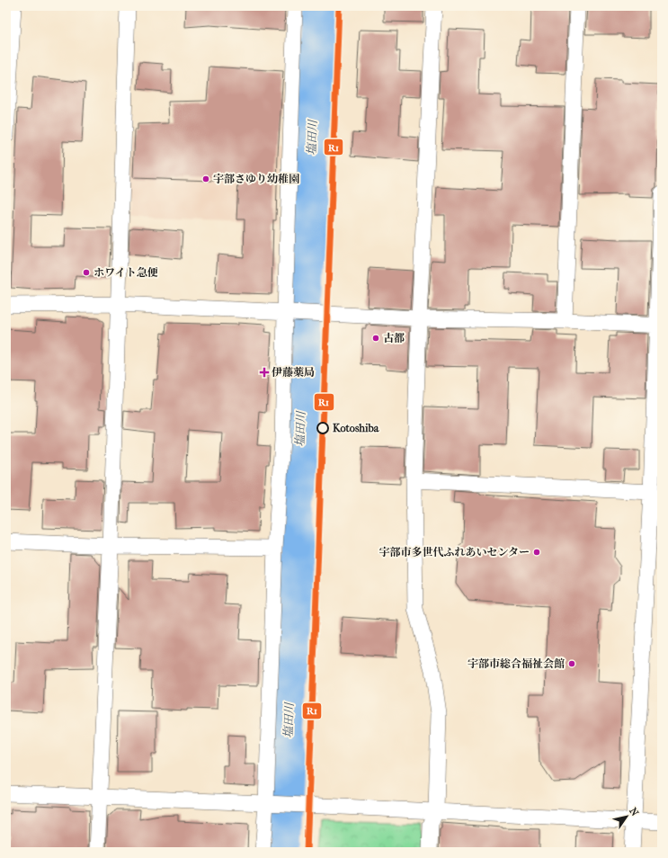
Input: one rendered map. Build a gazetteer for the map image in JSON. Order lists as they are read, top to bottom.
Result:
{
  "water": ["塩田川"],
  "places": {
    "other": [
      "宇部さゆり幼稚園",
      "ホワイト急便",
      "古都",
      "Kotoshiba",
      "宇部市多世代ふれあいセンター",
      "宇部市総合福祉会館"
    ],
    "health": ["伊藤薬局"]
  },
  "lines": ["transit line R1"],
  "north": "top right"
}
